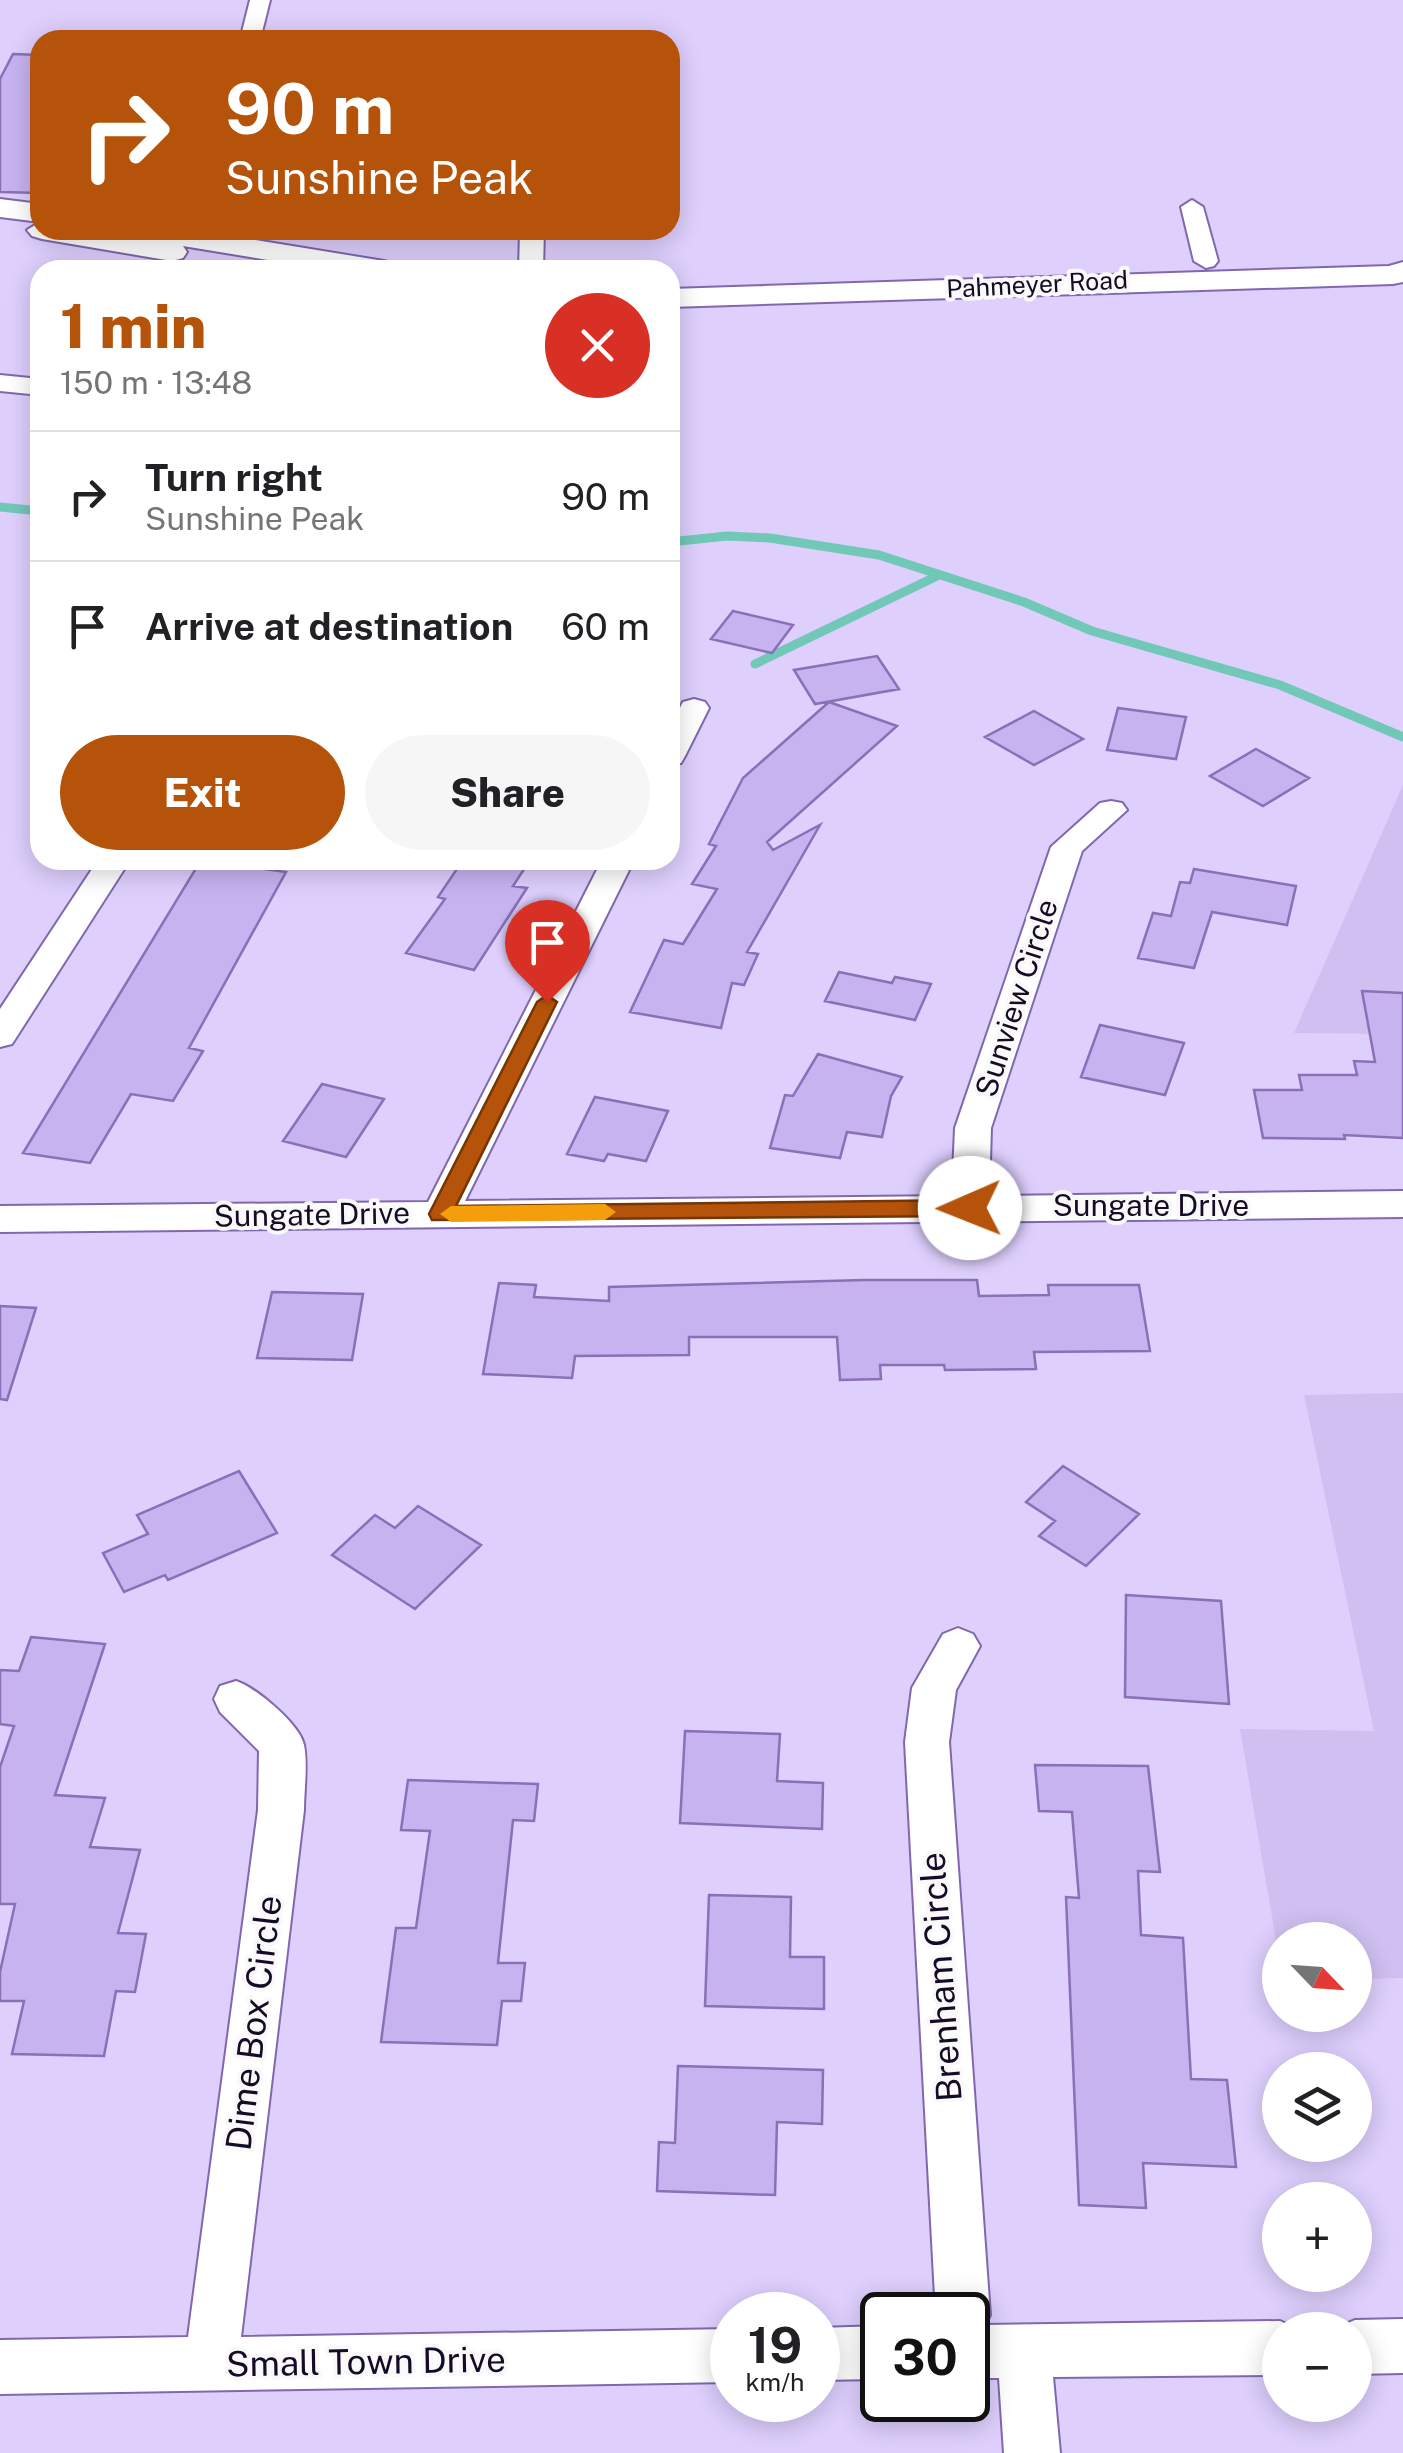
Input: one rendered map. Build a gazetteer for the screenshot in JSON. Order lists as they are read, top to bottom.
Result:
{
  "streets": {
    "street": [
      "Pahmeyer Road",
      "Sunview Circle",
      "Sungate Drive",
      "Brenham Circle",
      "Dime Box Circle",
      "Small Town Drive"
    ]
  },
  "crossings": [
    ["Sunview Circle", "Sungate Drive"],
    ["Dime Box Circle", "Small Town Drive"]
  ],
  "north": "bottom right",
  "page": {
    "turn": ["90 m", "Sunshine Peak"],
    "heading": ["1 min", "150 m · 13:48"],
    "list": [
      {
        "name": "Turn right",
        "note": "Sunshine Peak",
        "value": "90 m"
      },
      {
        "name": "Arrive at destination",
        "value": "60 m"
      }
    ],
    "buttons": ["Exit", "Share"],
    "map_buttons": ["+", "−"],
    "speed": "19 km/h",
    "limit": "30"
  }
}
